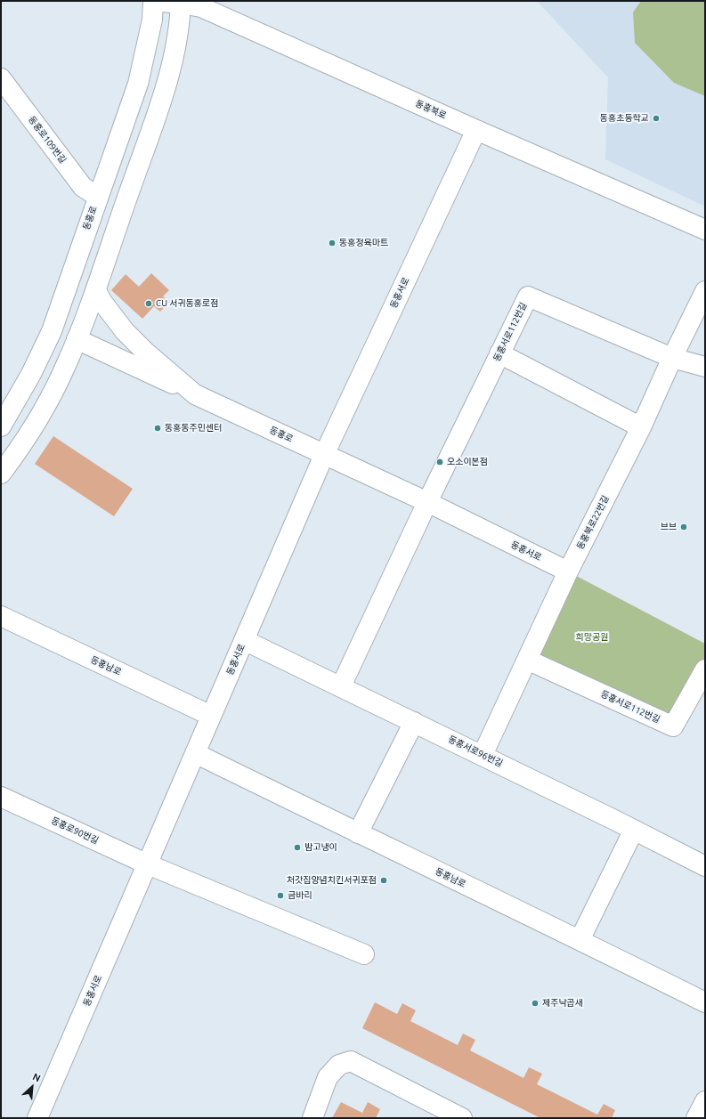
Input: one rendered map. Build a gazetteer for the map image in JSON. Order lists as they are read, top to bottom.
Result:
{
  "streets": {
    "street": [
      "동홍북로",
      "동홍로109번길",
      "동홍로",
      "동홍서로",
      "동홍서로112번길",
      "동홍북로22번길",
      "동홍남로",
      "동홍서로96번길",
      "동홍로90번길"
    ]
  },
  "crossings": [
    ["동홍북로", "동홍로"],
    ["동홍북로", "동홍서로"],
    ["동홍로109번길", "동홍로"],
    ["동홍로", "동홍서로"],
    ["동홍서로", "동홍서로112번길"],
    ["동홍서로", "동홍북로22번길"],
    ["동홍서로", "동홍남로"],
    ["동홍서로", "동홍서로96번길"],
    ["동홍서로", "동홍로90번길"],
    ["동홍서로112번길", "동홍북로22번길"],
    ["동홍북로22번길", "동홍서로96번길"]
  ],
  "parks": ["희망공원"],
  "places": [
    "동홍초등학교",
    "동홍정육마트",
    "CU 서귀동홍로점",
    "동홍동주민센터",
    "오소이본점",
    "브브",
    "밤고냉이",
    "처갓집양념치킨서귀포점",
    "금바리",
    "제주낙곱새"
  ],
  "north": "top right"
}
